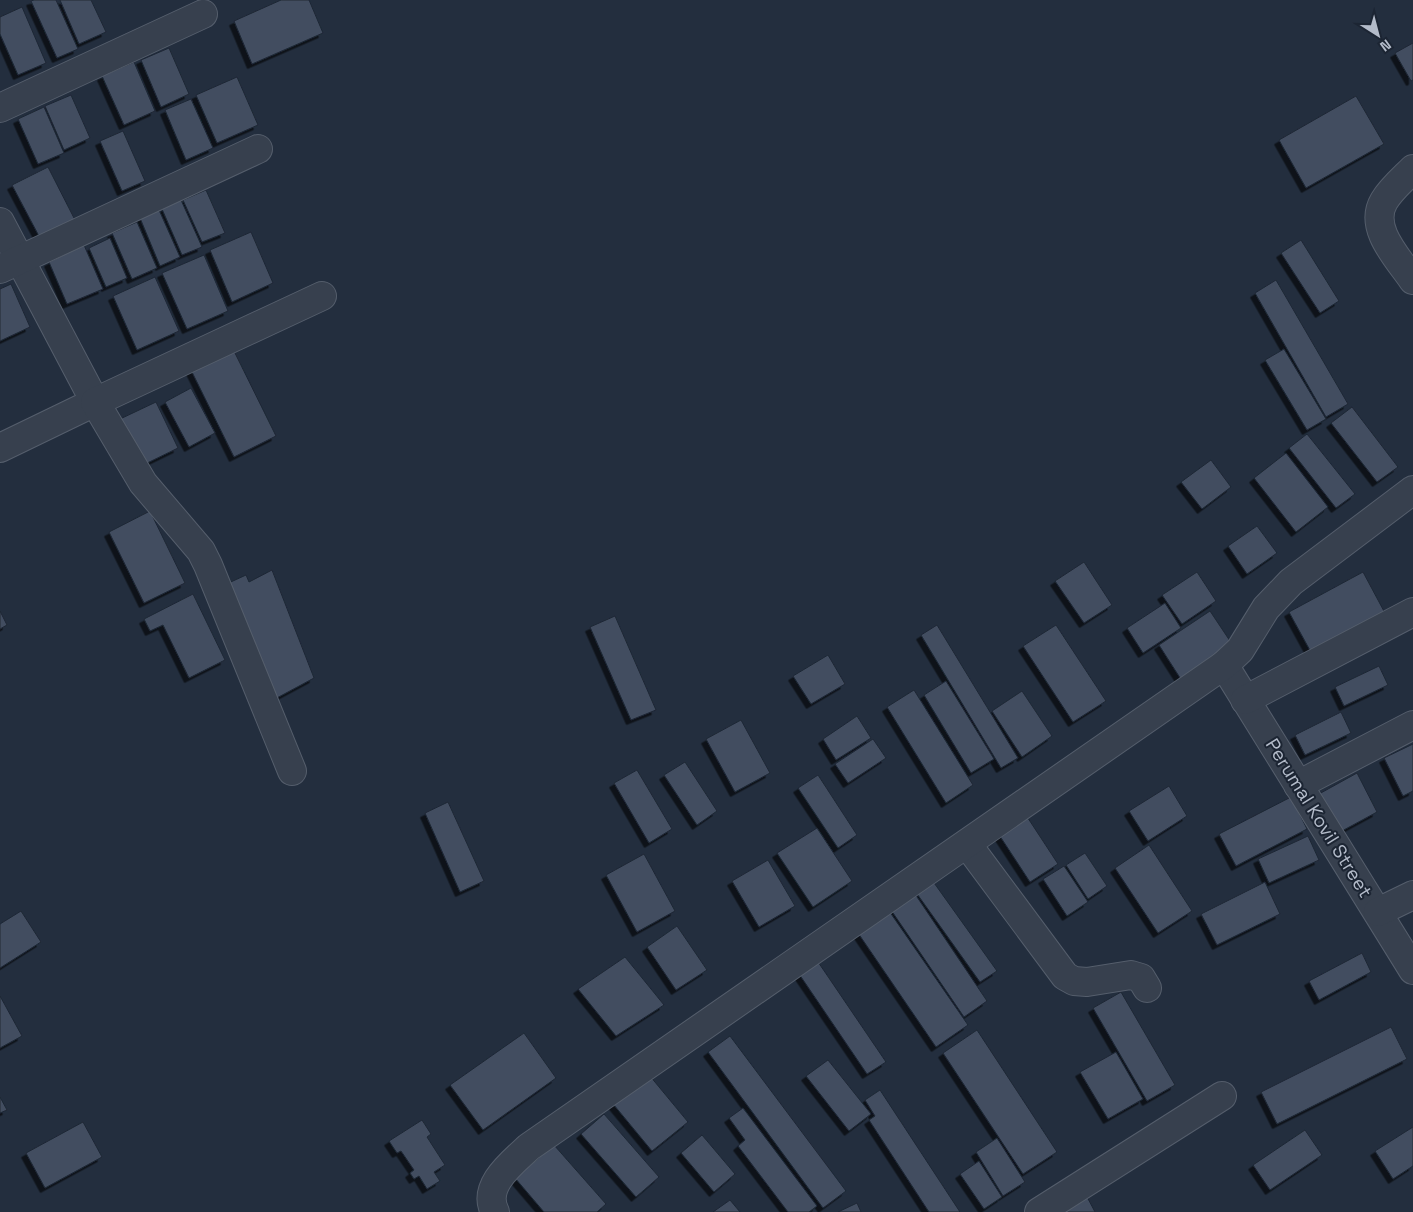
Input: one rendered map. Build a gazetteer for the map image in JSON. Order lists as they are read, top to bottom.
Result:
{
  "streets": {
    "street": ["Perumal Kovil Street"]
  },
  "north": "bottom right"
}
